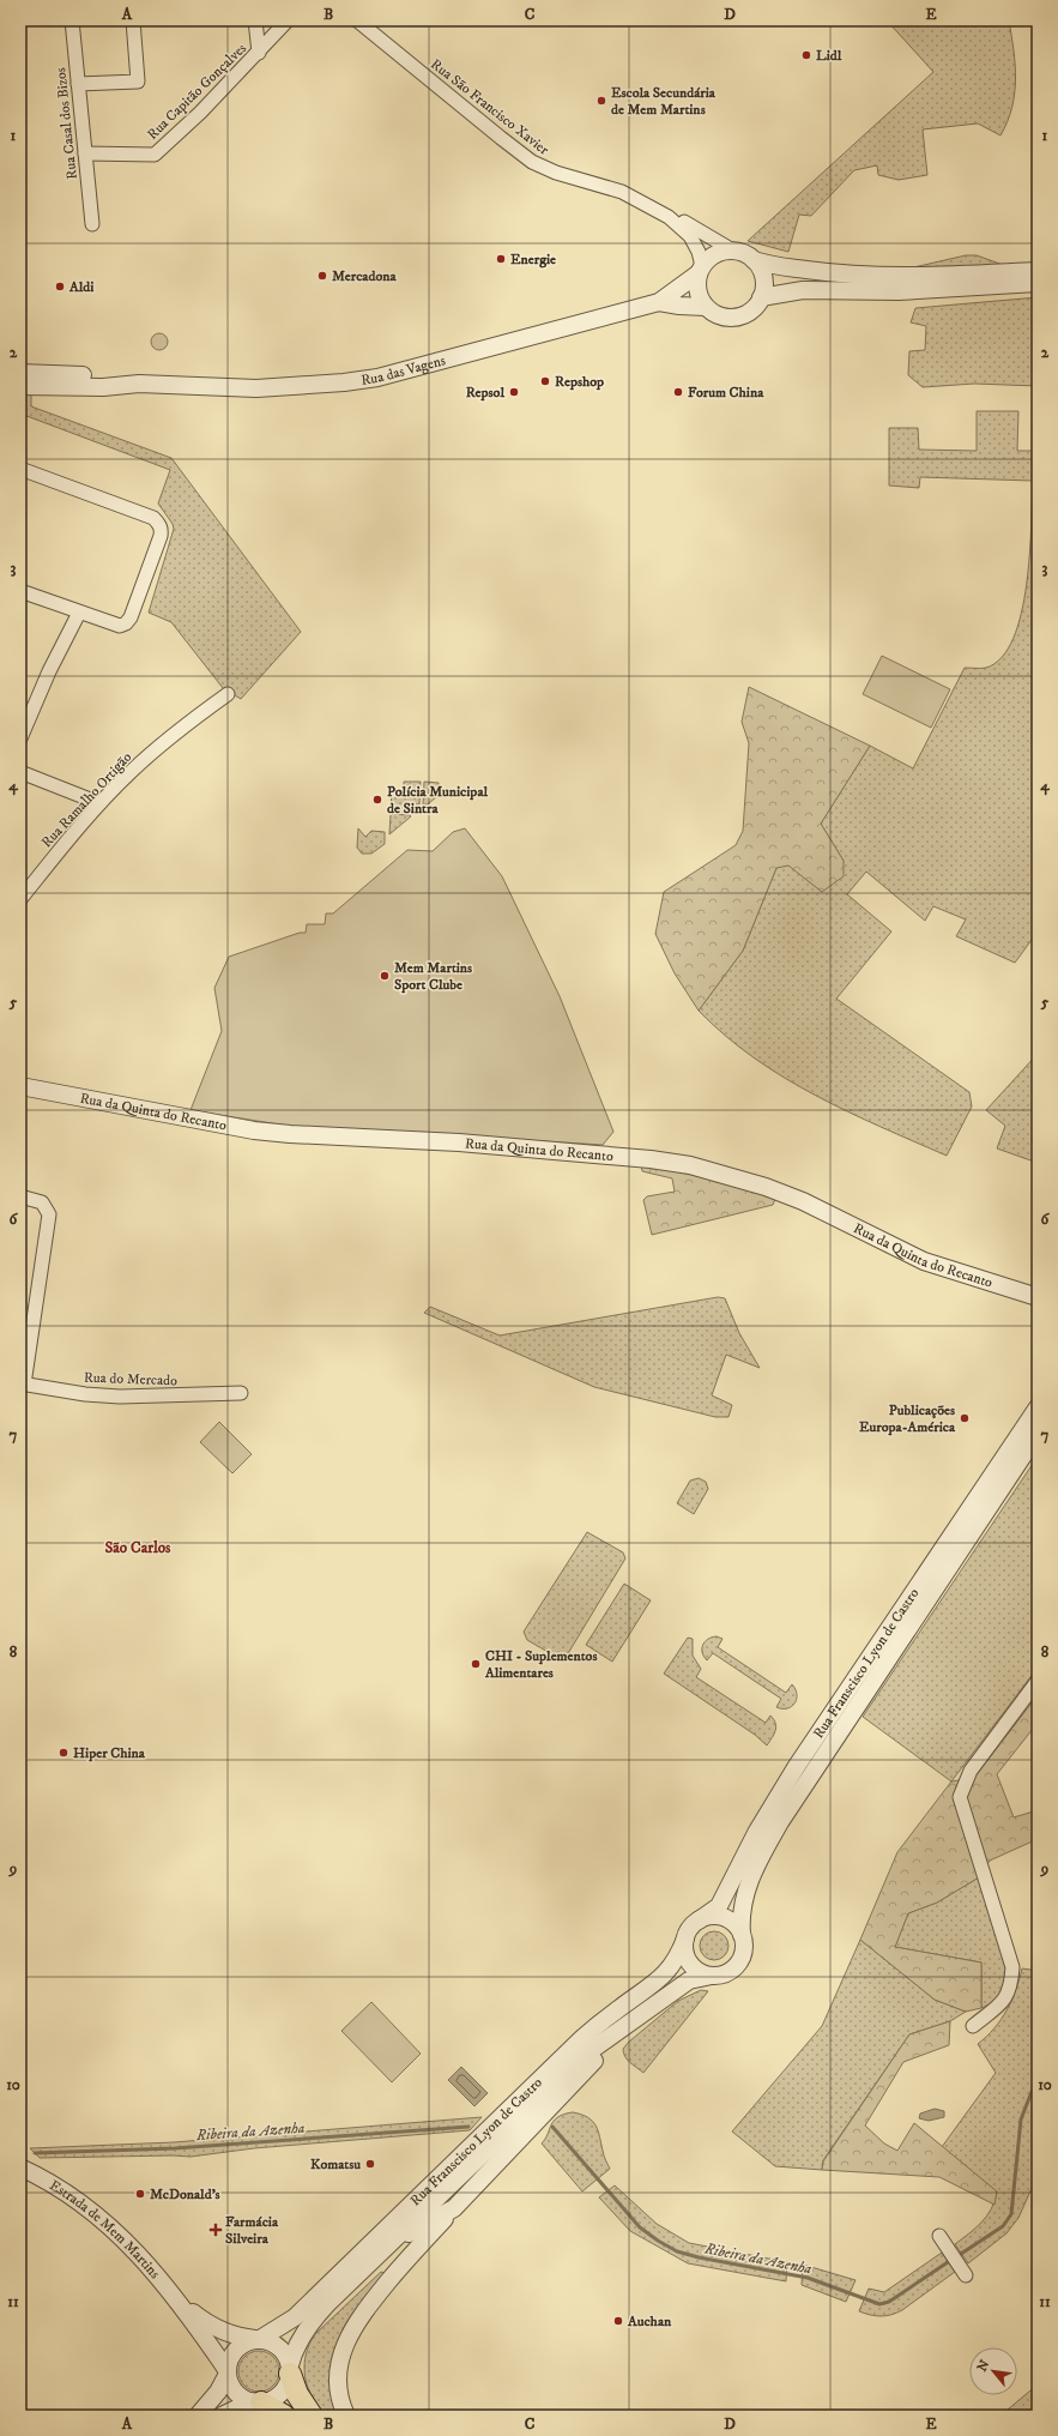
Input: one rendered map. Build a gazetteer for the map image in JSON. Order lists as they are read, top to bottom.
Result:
{
  "streets": {
    "street": [
      "Rua Capitão Gonçalves",
      "Rua São Francisco Xavier",
      "Rua Casal dos Bizos",
      "Rua das Vagens",
      "Rua Ramalho Ortigão",
      "Rua da Quinta do Recanto",
      "Rua do Mercado",
      "Rua Franscisco Lyon de Castro",
      "Estrada de Mem Martins"
    ]
  },
  "crossings": [
    ["Rua Capitão Gonçalves", "Rua Casal dos Bizos"],
    ["Rua São Francisco Xavier", "Rua das Vagens"],
    ["Rua Franscisco Lyon de Castro", "Estrada de Mem Martins"]
  ],
  "districts": ["São Carlos"],
  "water": ["Ribeira da Azenha"],
  "places": {
    "other": [
      "Lidl",
      "Escola Secundária de Mem Martins",
      "Energie",
      "Mercadona",
      "Aldi",
      "Repshop",
      "Repsol",
      "Forum China",
      "Polícia Municipal de Sintra",
      "Mem Martins Sport Clube",
      "Publicações Europa-América",
      "CHI - Suplementos Alimentares",
      "Hiper China",
      "Komatsu",
      "McDonald's",
      "Auchan"
    ],
    "health": ["Farmácia Silveira"]
  },
  "north": "top left",
  "grid": {
    "columns": [
      "A",
      "B",
      "C",
      "D",
      "E"
    ],
    "rows": [
      "1",
      "2",
      "3",
      "4",
      "5",
      "6",
      "7",
      "8",
      "9",
      "10",
      "11"
    ]
  }
}
